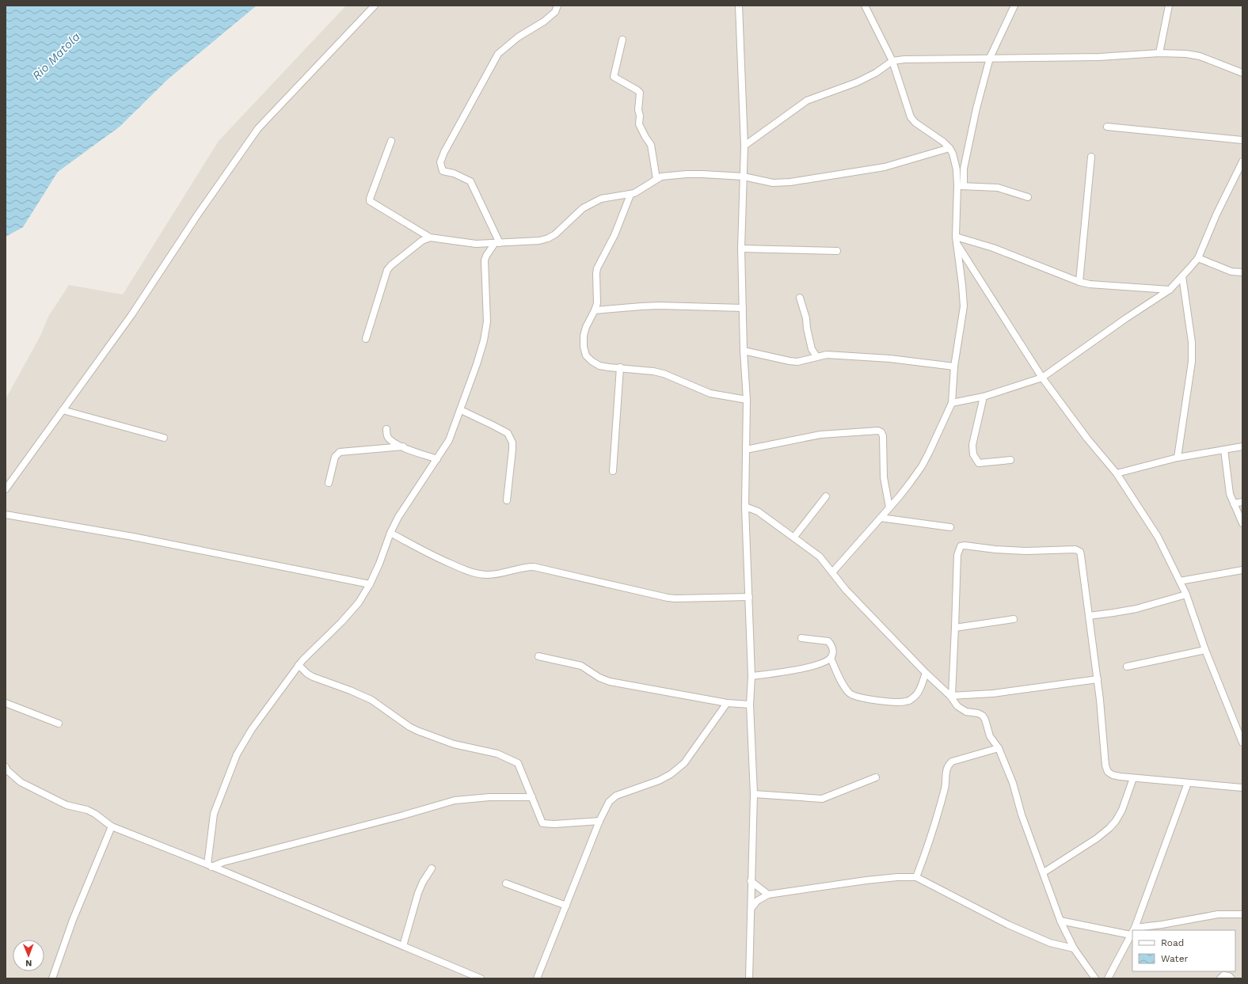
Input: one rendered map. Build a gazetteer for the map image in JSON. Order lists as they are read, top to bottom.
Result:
{
  "water": ["Rio Matola"],
  "legend": ["Road", "Water"],
  "north": "bottom"
}
